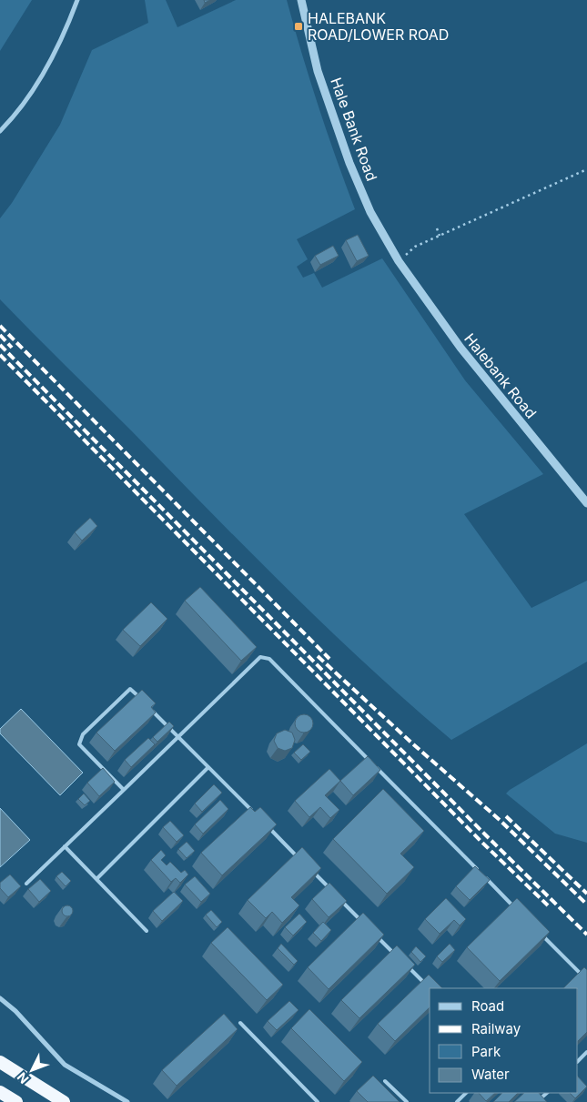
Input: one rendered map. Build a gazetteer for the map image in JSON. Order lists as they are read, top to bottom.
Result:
{
  "streets": {
    "street": ["Hale Bank Road", "Halebank Road"]
  },
  "crossings": [
    ["Hale Bank Road", "Halebank Road"]
  ],
  "places": {
    "transit": ["HALEBANK ROAD/LOWER ROAD"]
  },
  "legend": [
    "Road",
    "Railway",
    "Park",
    "Water"
  ],
  "north": "bottom left"
}
